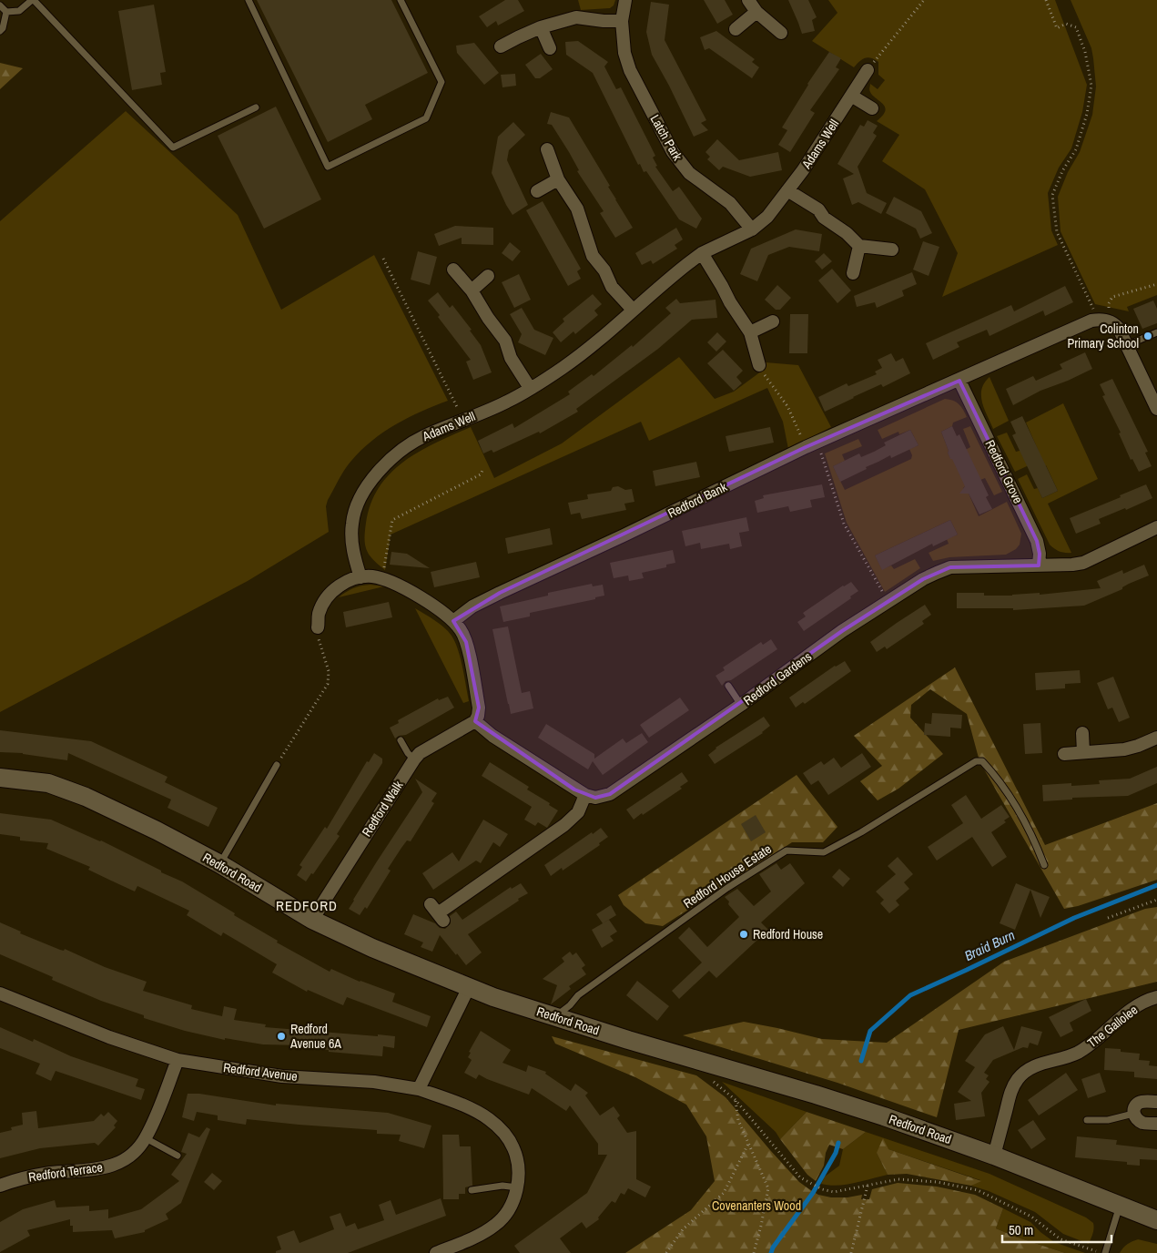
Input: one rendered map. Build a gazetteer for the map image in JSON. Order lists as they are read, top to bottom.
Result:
{
  "streets": {
    "main road": ["Redford Road"],
    "street": [
      "Latch Park",
      "Adams Well",
      "Redford Grove",
      "Redford Bank",
      "Redford Gardens",
      "Redford Walk",
      "The Gallolee",
      "Redford Avenue",
      "Redford Terrace"
    ],
    "lane": ["Redford House Estate"]
  },
  "crossings": [
    ["Latch Park", "Adams Well"],
    ["Redford Grove", "Redford Bank"],
    ["Redford Grove", "Redford Gardens"],
    ["Redford Walk", "Redford Road"],
    ["Redford Road", "Redford House Estate"],
    ["Redford Road", "The Gallolee"],
    ["Redford Avenue", "Redford Terrace"]
  ],
  "districts": ["REDFORD"],
  "water": ["Braid Burn"],
  "parks": ["Covenanters Wood"],
  "places": ["Colinton Primary School", "Redford House", "Redford Avenue 6A"],
  "scale_bar": "50 m"
}
